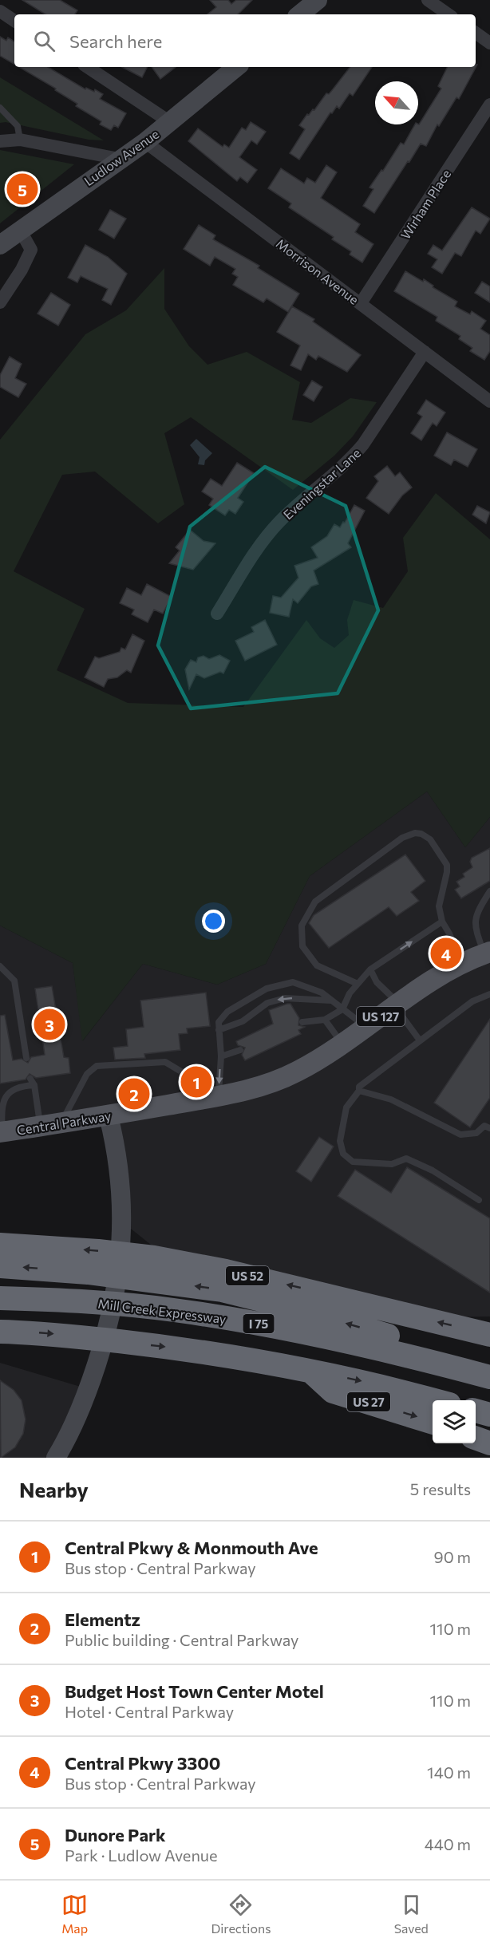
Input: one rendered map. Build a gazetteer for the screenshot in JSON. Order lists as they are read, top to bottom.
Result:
{
  "streets": {
    "highway": [
      "US 52",
      "Mill Creek Expressway",
      "I 75",
      "US 27"
    ],
    "main road": ["US 127", "Central Parkway"],
    "street": [
      "Ludlow Avenue",
      "Wirham Place",
      "Morrison Avenue",
      "Eveningstar Lane"
    ]
  },
  "crossings": [
    ["Ludlow Avenue", "Morrison Avenue"],
    ["Wirham Place", "Morrison Avenue"],
    ["Morrison Avenue", "Eveningstar Lane"]
  ],
  "north": "top left",
  "page": {
    "search": "Search here",
    "pins": [
      "5",
      "4",
      "3",
      "1",
      "2"
    ],
    "heading": ["Nearby", "5 results"],
    "list": [
      {
        "mark": "1",
        "name": "Central Pkwy & Monmouth Ave",
        "note": "Bus stop · Central Parkway",
        "value": "90 m"
      },
      {
        "mark": "2",
        "name": "Elementz",
        "note": "Public building · Central Parkway",
        "value": "110 m"
      },
      {
        "mark": "3",
        "name": "Budget Host Town Center Motel",
        "note": "Hotel · Central Parkway",
        "value": "110 m"
      },
      {
        "mark": "4",
        "name": "Central Pkwy 3300",
        "note": "Bus stop · Central Parkway",
        "value": "140 m"
      },
      {
        "mark": "5",
        "name": "Dunore Park",
        "note": "Park · Ludlow Avenue",
        "value": "440 m"
      }
    ],
    "nav": ["Map", "Directions", "Saved"]
  }
}
